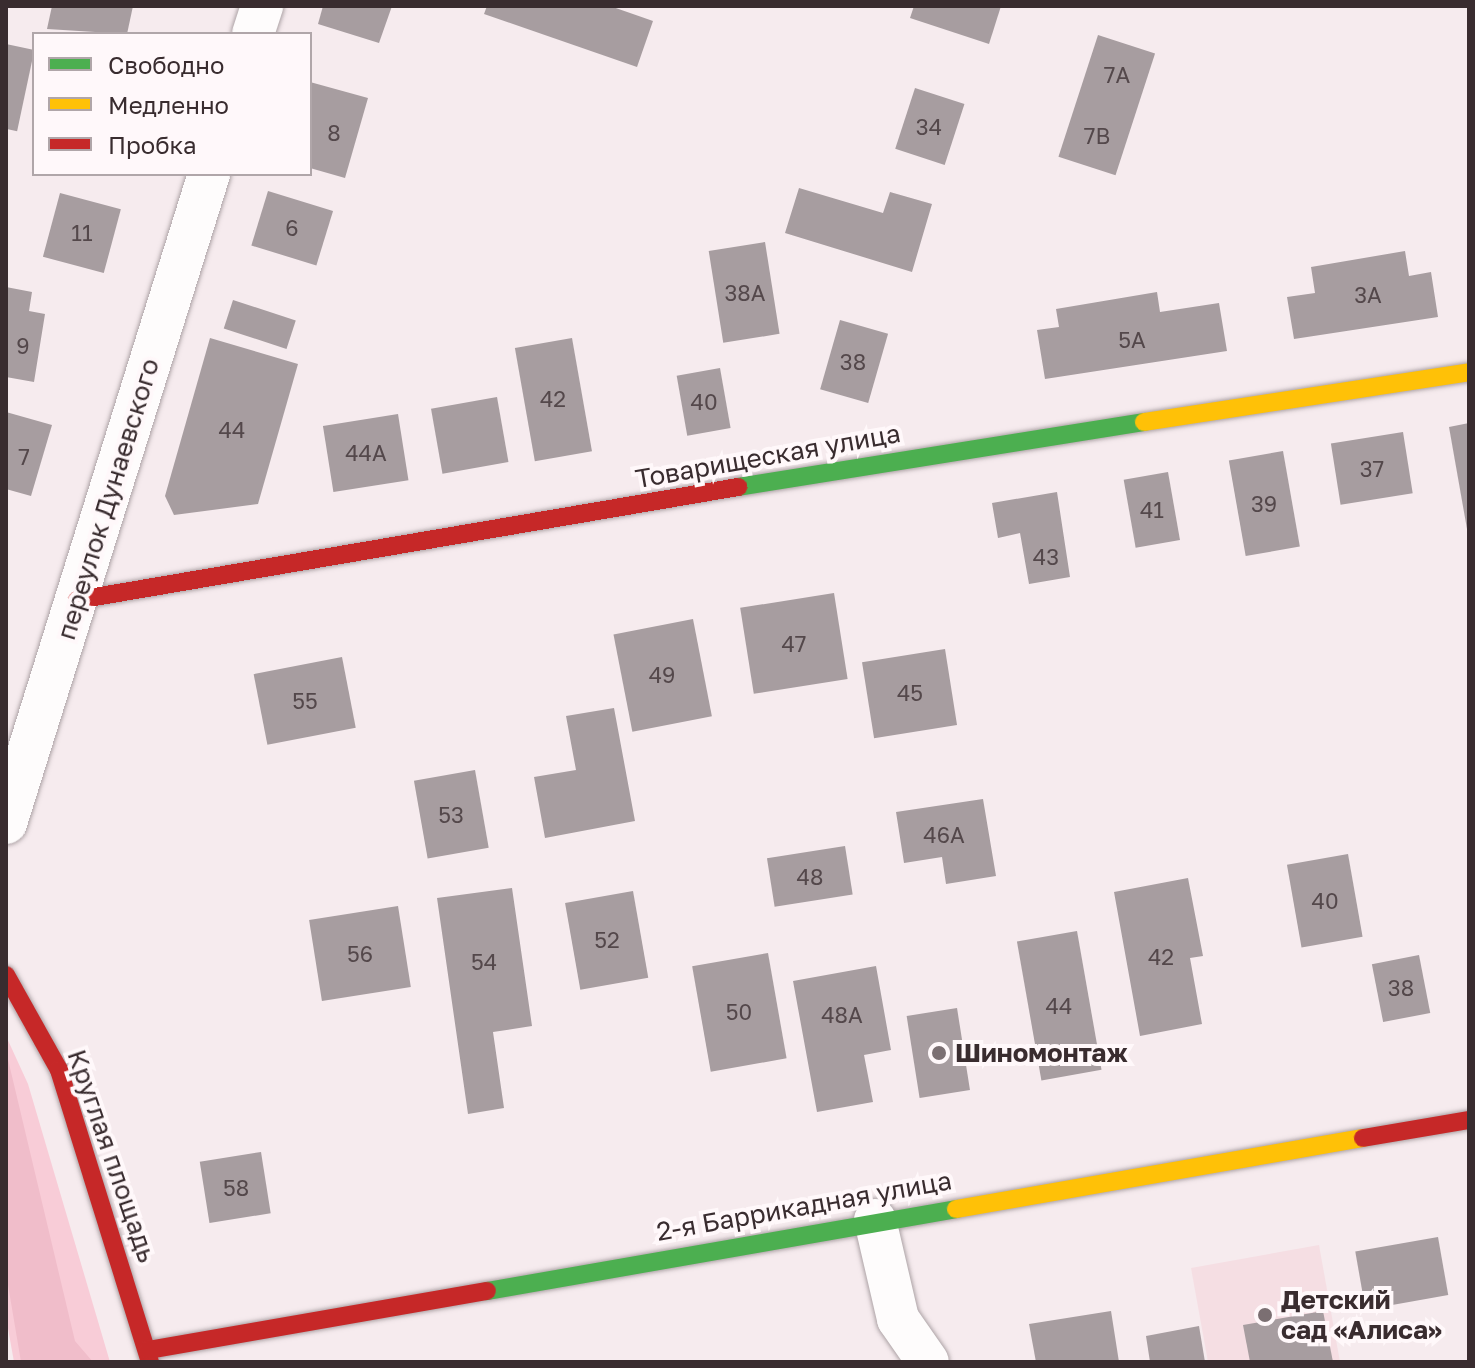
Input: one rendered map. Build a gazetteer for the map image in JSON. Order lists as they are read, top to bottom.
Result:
{
  "streets": {
    "street": [
      "Товарищеская улица",
      "переулок Дунаевского",
      "Круглая площадь",
      "2-я Баррикадная улица"
    ]
  },
  "crossings": [
    ["Товарищеская улица", "переулок Дунаевского"],
    ["Круглая площадь", "2-я Баррикадная улица"]
  ],
  "places": ["Шиномонтаж", "Детский сад «Алиса»"],
  "house_numbers": [
    "7А",
    "34",
    "8",
    "7В",
    "6",
    "11",
    "38А",
    "3А",
    "5А",
    "9",
    "38",
    "42",
    "40",
    "44",
    "44А",
    "7",
    "37",
    "39",
    "41",
    "43",
    "47",
    "49",
    "45",
    "55",
    "53",
    "46А",
    "48",
    "40",
    "52",
    "56",
    "42",
    "54",
    "38",
    "44",
    "50",
    "48А",
    "58"
  ],
  "legend": ["Свободно", "Медленно", "Пробка"]
}
